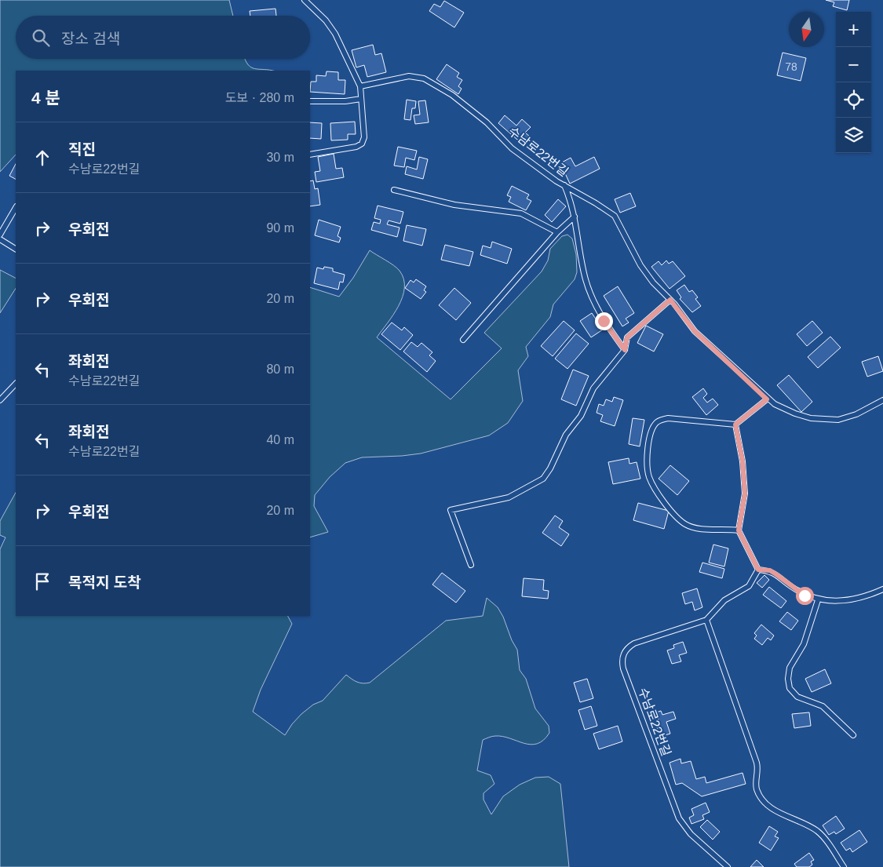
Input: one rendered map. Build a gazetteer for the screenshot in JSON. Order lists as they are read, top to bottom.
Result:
{
  "streets": {
    "lane": ["수남로22번길"]
  },
  "house_numbers": ["78"],
  "north": "bottom",
  "page": {
    "map_buttons": ["+", "−"],
    "search": "장소 검색",
    "heading": ["4 분", "도보 · 280 m"],
    "list": [
      ["직진", "수남로22번길", "30 m"],
      ["우회전", "90 m"],
      ["우회전", "20 m"],
      ["좌회전", "수남로22번길", "80 m"],
      ["좌회전", "수남로22번길", "40 m"],
      ["우회전", "20 m"],
      "목적지 도착"
    ]
  }
}
